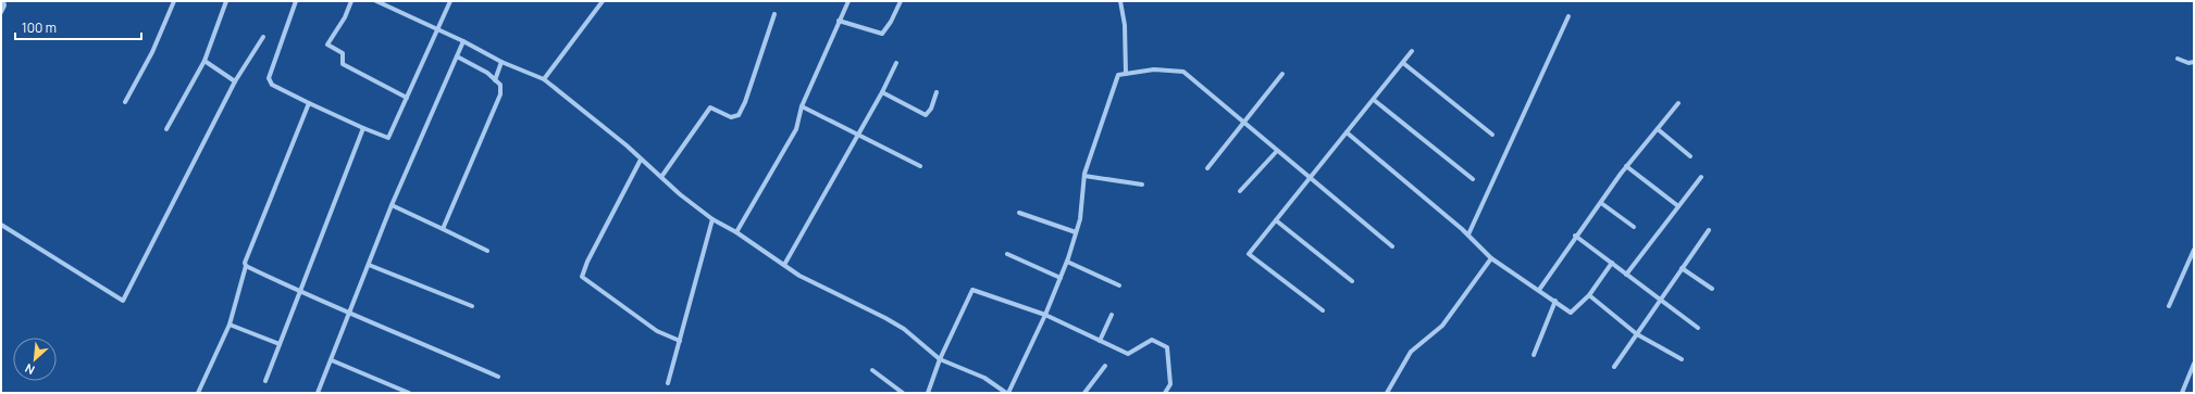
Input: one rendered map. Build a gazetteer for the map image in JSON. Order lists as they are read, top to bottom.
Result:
{
  "scale_bar": "100 m",
  "north": "bottom left"
}
